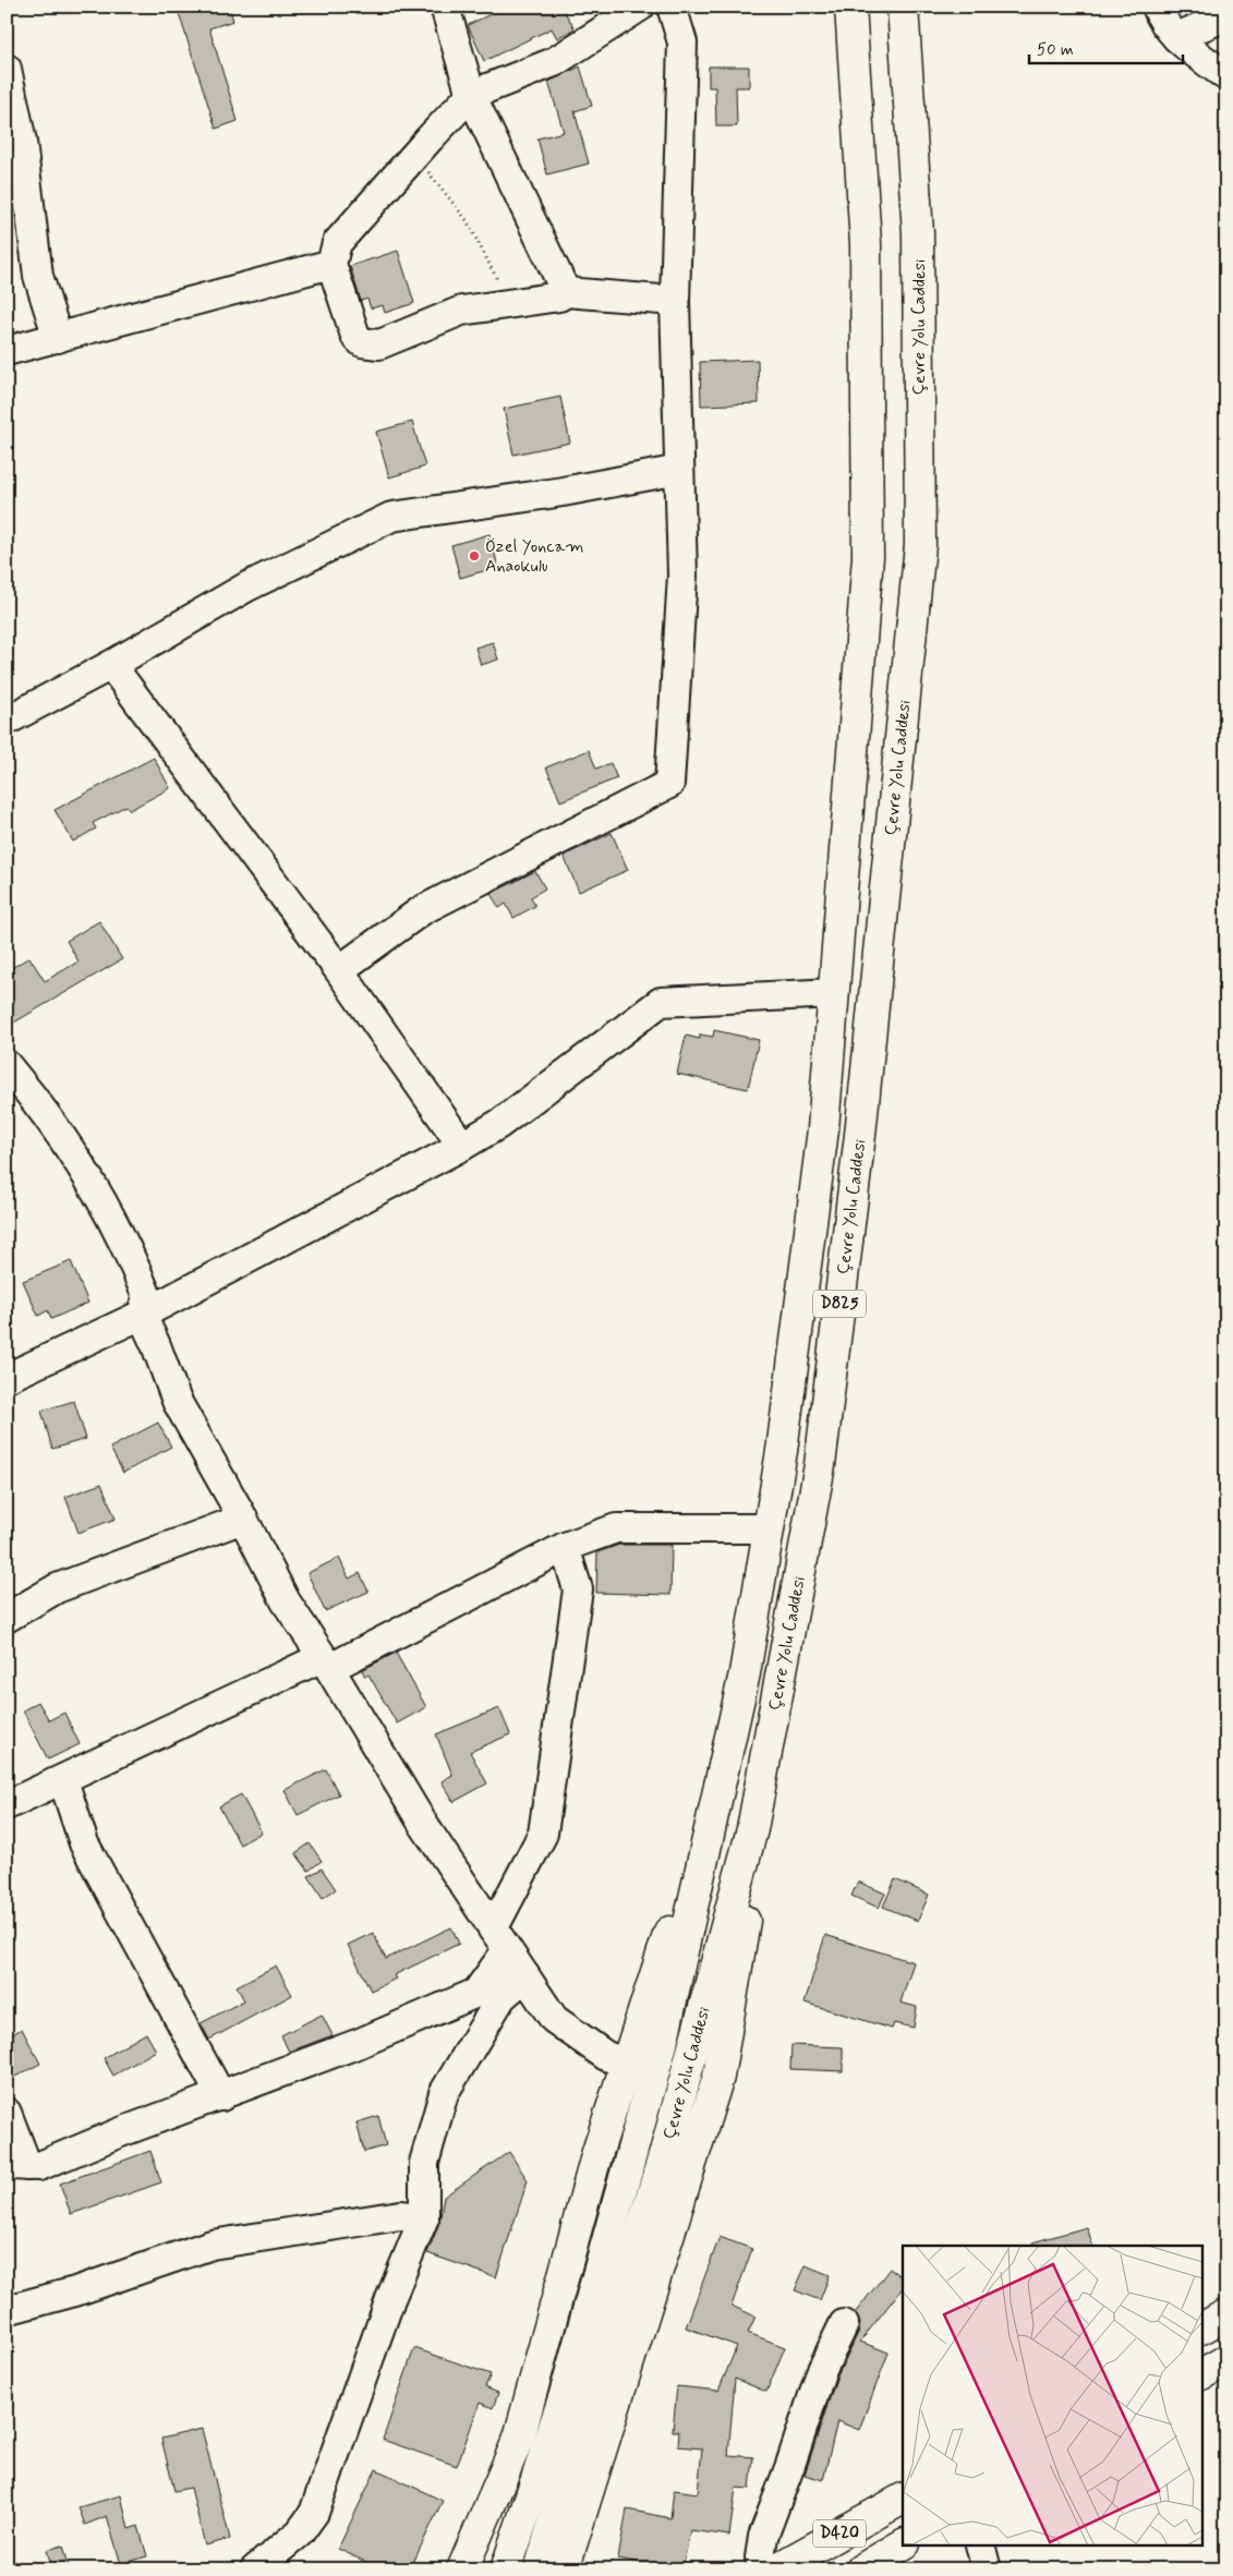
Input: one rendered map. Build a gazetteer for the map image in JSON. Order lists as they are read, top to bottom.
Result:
{
  "streets": {
    "highway": ["Çevre Yolu Caddesi", "D825", "D420"]
  },
  "places": ["Özel Yoncam Anaokulu"],
  "scale_bar": "50 m"
}
